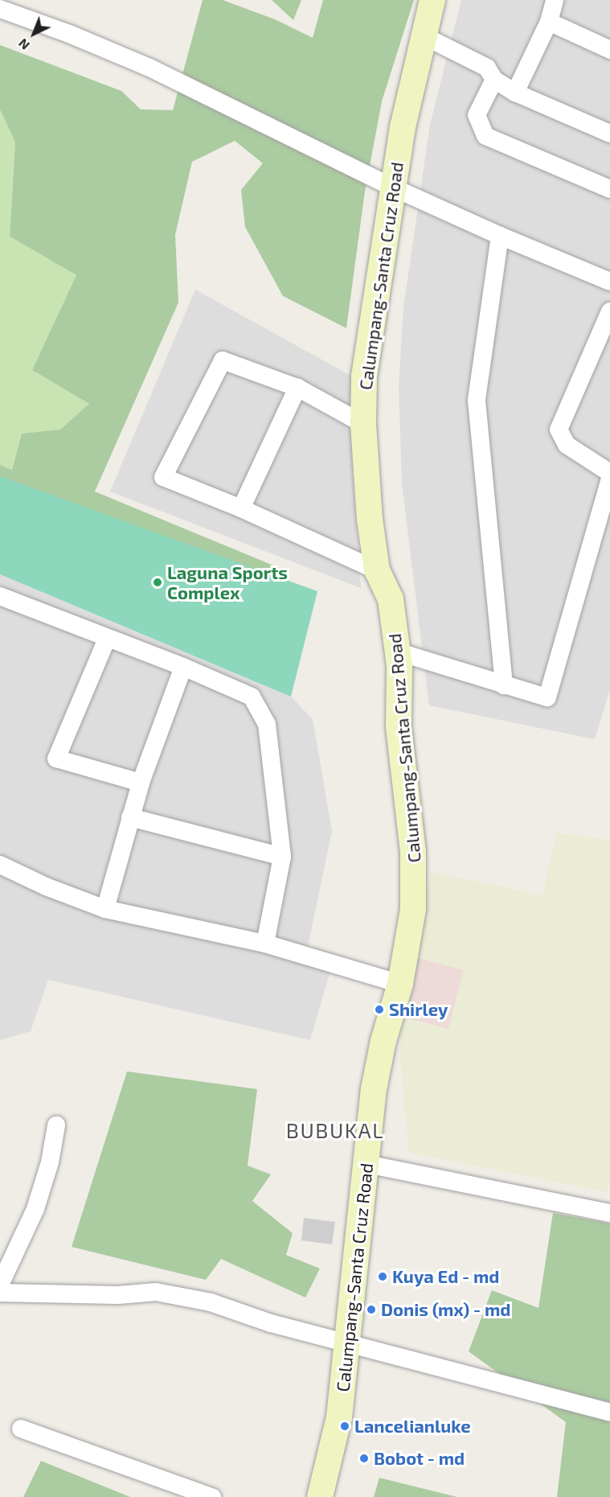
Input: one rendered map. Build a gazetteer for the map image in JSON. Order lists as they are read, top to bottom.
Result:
{
  "streets": {
    "main road": ["Calumpang-Santa Cruz Road"]
  },
  "districts": ["BUBUKAL"],
  "places": [
    "Laguna Sports Complex",
    "Shirley",
    "Kuya Ed - md",
    "Donis (mx) - md",
    "Lancelianluke",
    "Bobot - md"
  ],
  "north": "bottom left"
}
